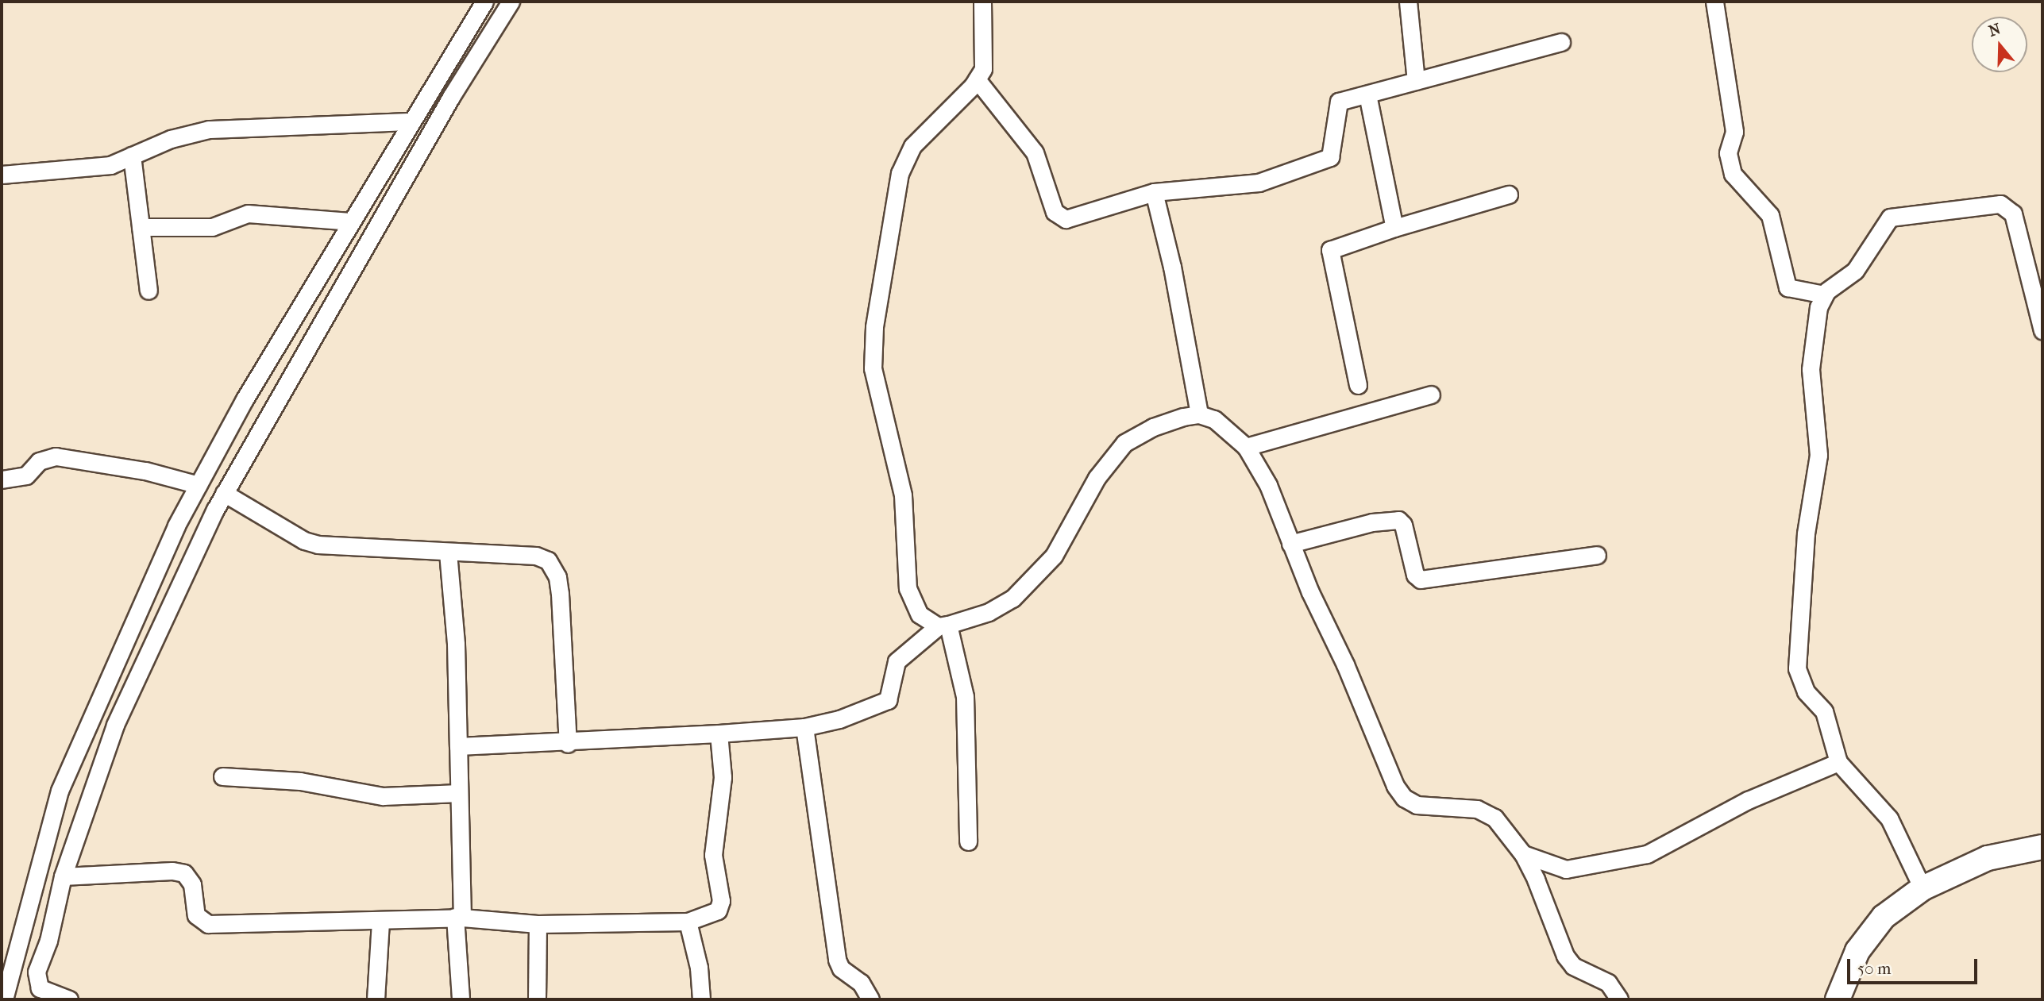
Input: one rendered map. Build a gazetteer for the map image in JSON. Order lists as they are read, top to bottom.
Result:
{
  "scale_bar": "50 m",
  "north": "top"
}
